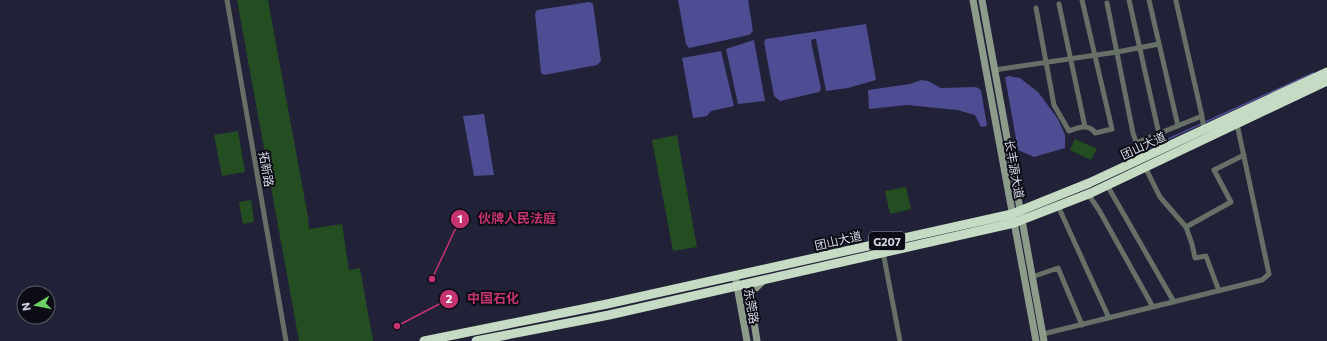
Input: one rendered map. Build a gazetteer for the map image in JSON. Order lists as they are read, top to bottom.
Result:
{
  "streets": {
    "highway": ["团山大道", "G207"],
    "main road": ["长丰源大道", "东莞路"],
    "street": ["拓新路"]
  },
  "crossings": [
    ["团山大道", "长丰源大道"],
    ["团山大道", "东莞路"]
  ],
  "places": ["伙牌人民法庭", "中国石化"],
  "north": "left"
}
